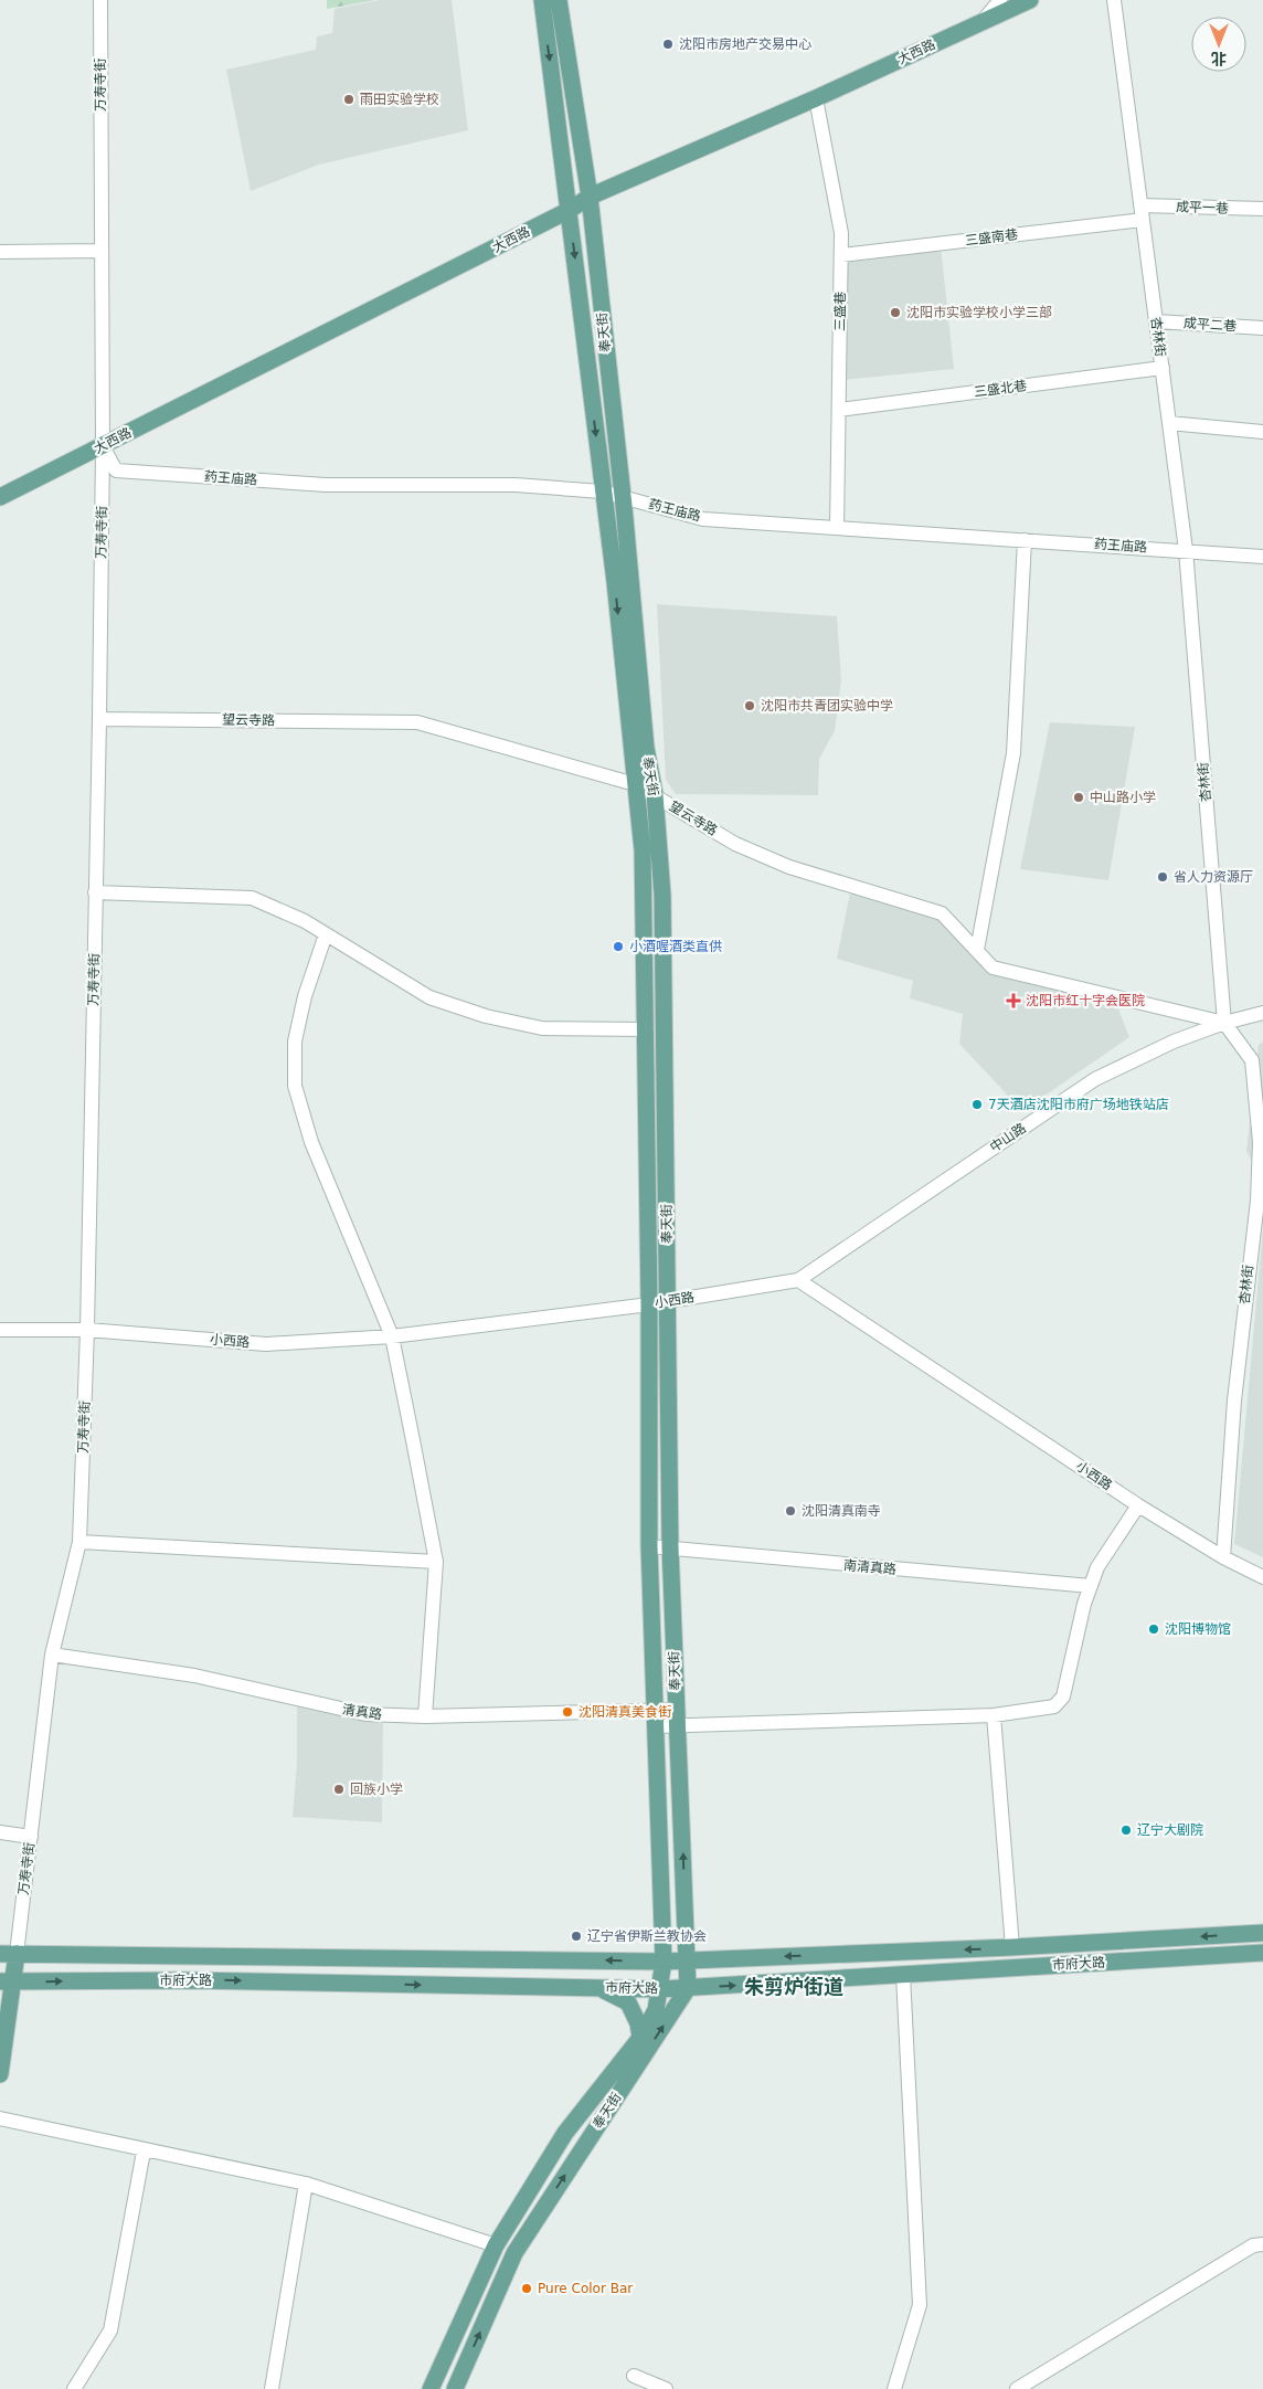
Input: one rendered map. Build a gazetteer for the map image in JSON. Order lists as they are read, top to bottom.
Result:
{
  "streets": {
    "main road": ["大西路", "奉天街", "市府大路"],
    "street": [
      "万寿寺街",
      "成平一巷",
      "三盛南巷",
      "三盛巷",
      "成平二巷",
      "杏林街",
      "三盛北巷",
      "药王庙路",
      "望云寺路",
      "中山路",
      "小西路",
      "南清真路",
      "清真路"
    ]
  },
  "crossings": [
    ["大西路", "万寿寺街"],
    ["大西路", "三盛巷"],
    ["大西路", "奉天街"],
    ["大西路", "药王庙路"],
    ["万寿寺街", "药王庙路"],
    ["万寿寺街", "望云寺路"],
    ["万寿寺街", "小西路"],
    ["万寿寺街", "清真路"],
    ["万寿寺街", "市府大路"],
    ["成平一巷", "三盛南巷"],
    ["成平一巷", "杏林街"],
    ["三盛南巷", "三盛巷"],
    ["三盛南巷", "杏林街"],
    ["三盛巷", "三盛北巷"],
    ["三盛巷", "药王庙路"],
    ["成平二巷", "杏林街"],
    ["奉天街", "药王庙路"],
    ["奉天街", "望云寺路"],
    ["奉天街", "小西路"],
    ["奉天街", "南清真路"],
    ["奉天街", "清真路"],
    ["奉天街", "市府大路"],
    ["杏林街", "三盛北巷"],
    ["杏林街", "药王庙路"],
    ["杏林街", "望云寺路"],
    ["杏林街", "中山路"],
    ["杏林街", "小西路"],
    ["望云寺路", "中山路"],
    ["中山路", "小西路"],
    ["小西路", "清真路"],
    ["南清真路", "清真路"]
  ],
  "districts": ["朱剪炉街道"],
  "places": {
    "other": [
      "沈阳市房地产交易中心",
      "雨田实验学校",
      "沈阳市实验学校小学三部",
      "沈阳市共青团实验中学",
      "中山路小学",
      "省人力资源厅",
      "小酒喔酒类直供",
      "7天酒店沈阳市府广场地铁站店",
      "沈阳清真南寺",
      "沈阳博物馆",
      "沈阳清真美食街",
      "回族小学",
      "辽宁大剧院",
      "辽宁省伊斯兰教协会",
      "Pure Color Bar"
    ],
    "health": ["沈阳市红十字会医院"]
  },
  "north": "bottom"
}
